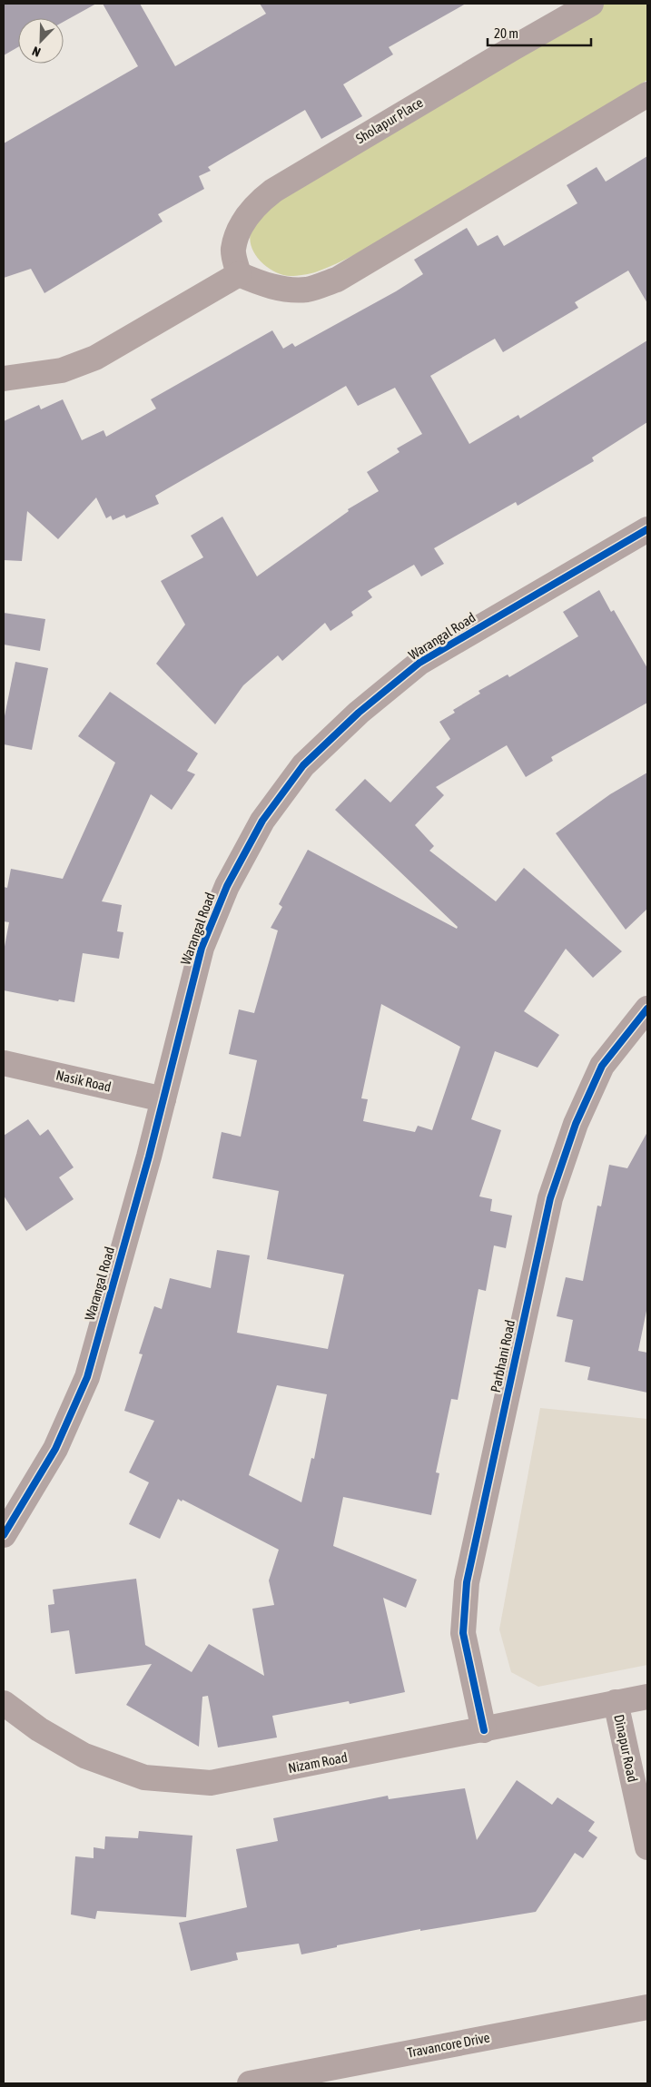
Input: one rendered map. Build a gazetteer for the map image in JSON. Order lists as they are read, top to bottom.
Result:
{
  "streets": {
    "street": [
      "Sholapur Place",
      "Warangal Road",
      "Nasik Road",
      "Parbhani Road",
      "Dinapur Road",
      "Nizam Road",
      "Travancore Drive"
    ]
  },
  "crossings": [
    ["Warangal Road", "Nasik Road"],
    ["Parbhani Road", "Nizam Road"],
    ["Dinapur Road", "Nizam Road"]
  ],
  "scale_bar": "20 m",
  "north": "bottom left"
}
